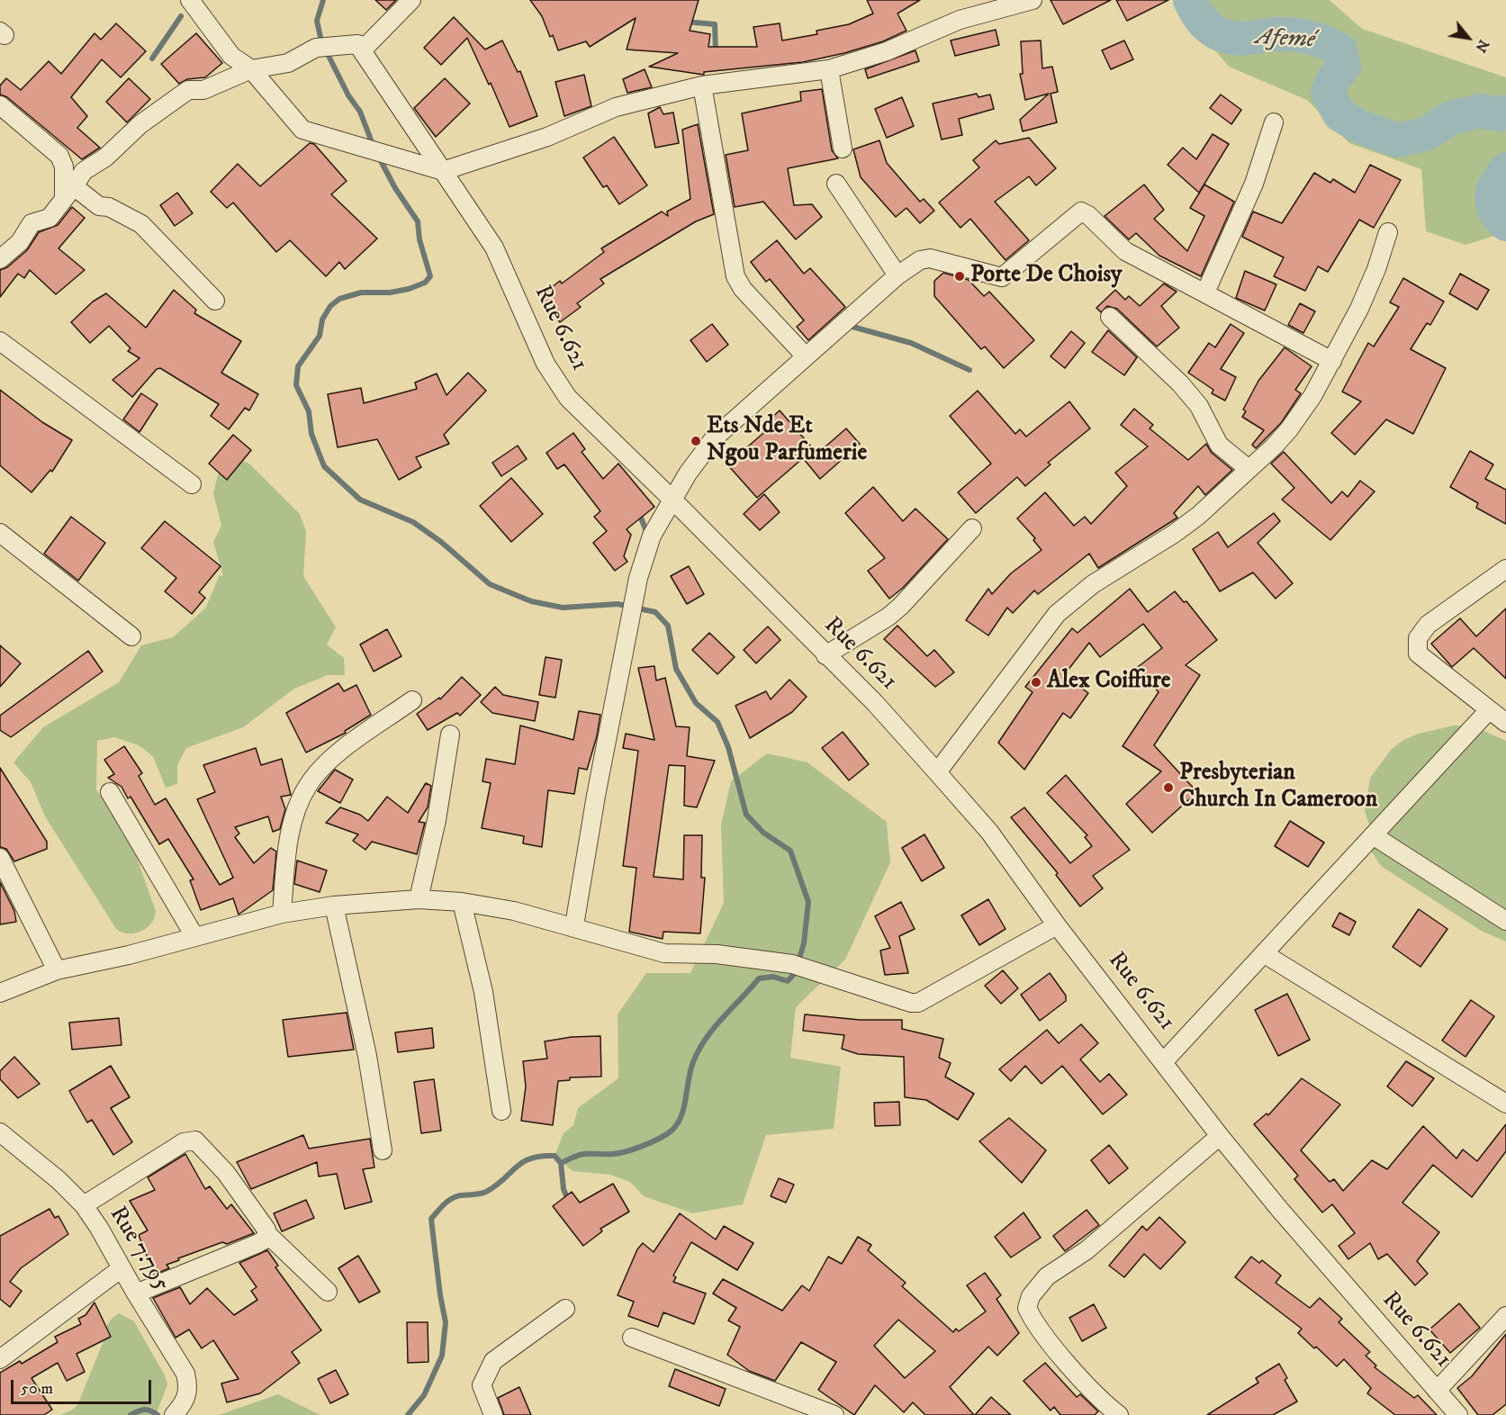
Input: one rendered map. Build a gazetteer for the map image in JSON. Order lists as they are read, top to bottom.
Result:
{
  "streets": {
    "street": ["Rue 6.621", "Rue 7.795"]
  },
  "water": ["Afemé"],
  "places": [
    "Porte De Choisy",
    "Ets Nde Et Ngou Parfumerie",
    "Alex Coiffure",
    "Presbyterian Church In Cameroon"
  ],
  "scale_bar": "50 m",
  "north": "bottom right"
}
